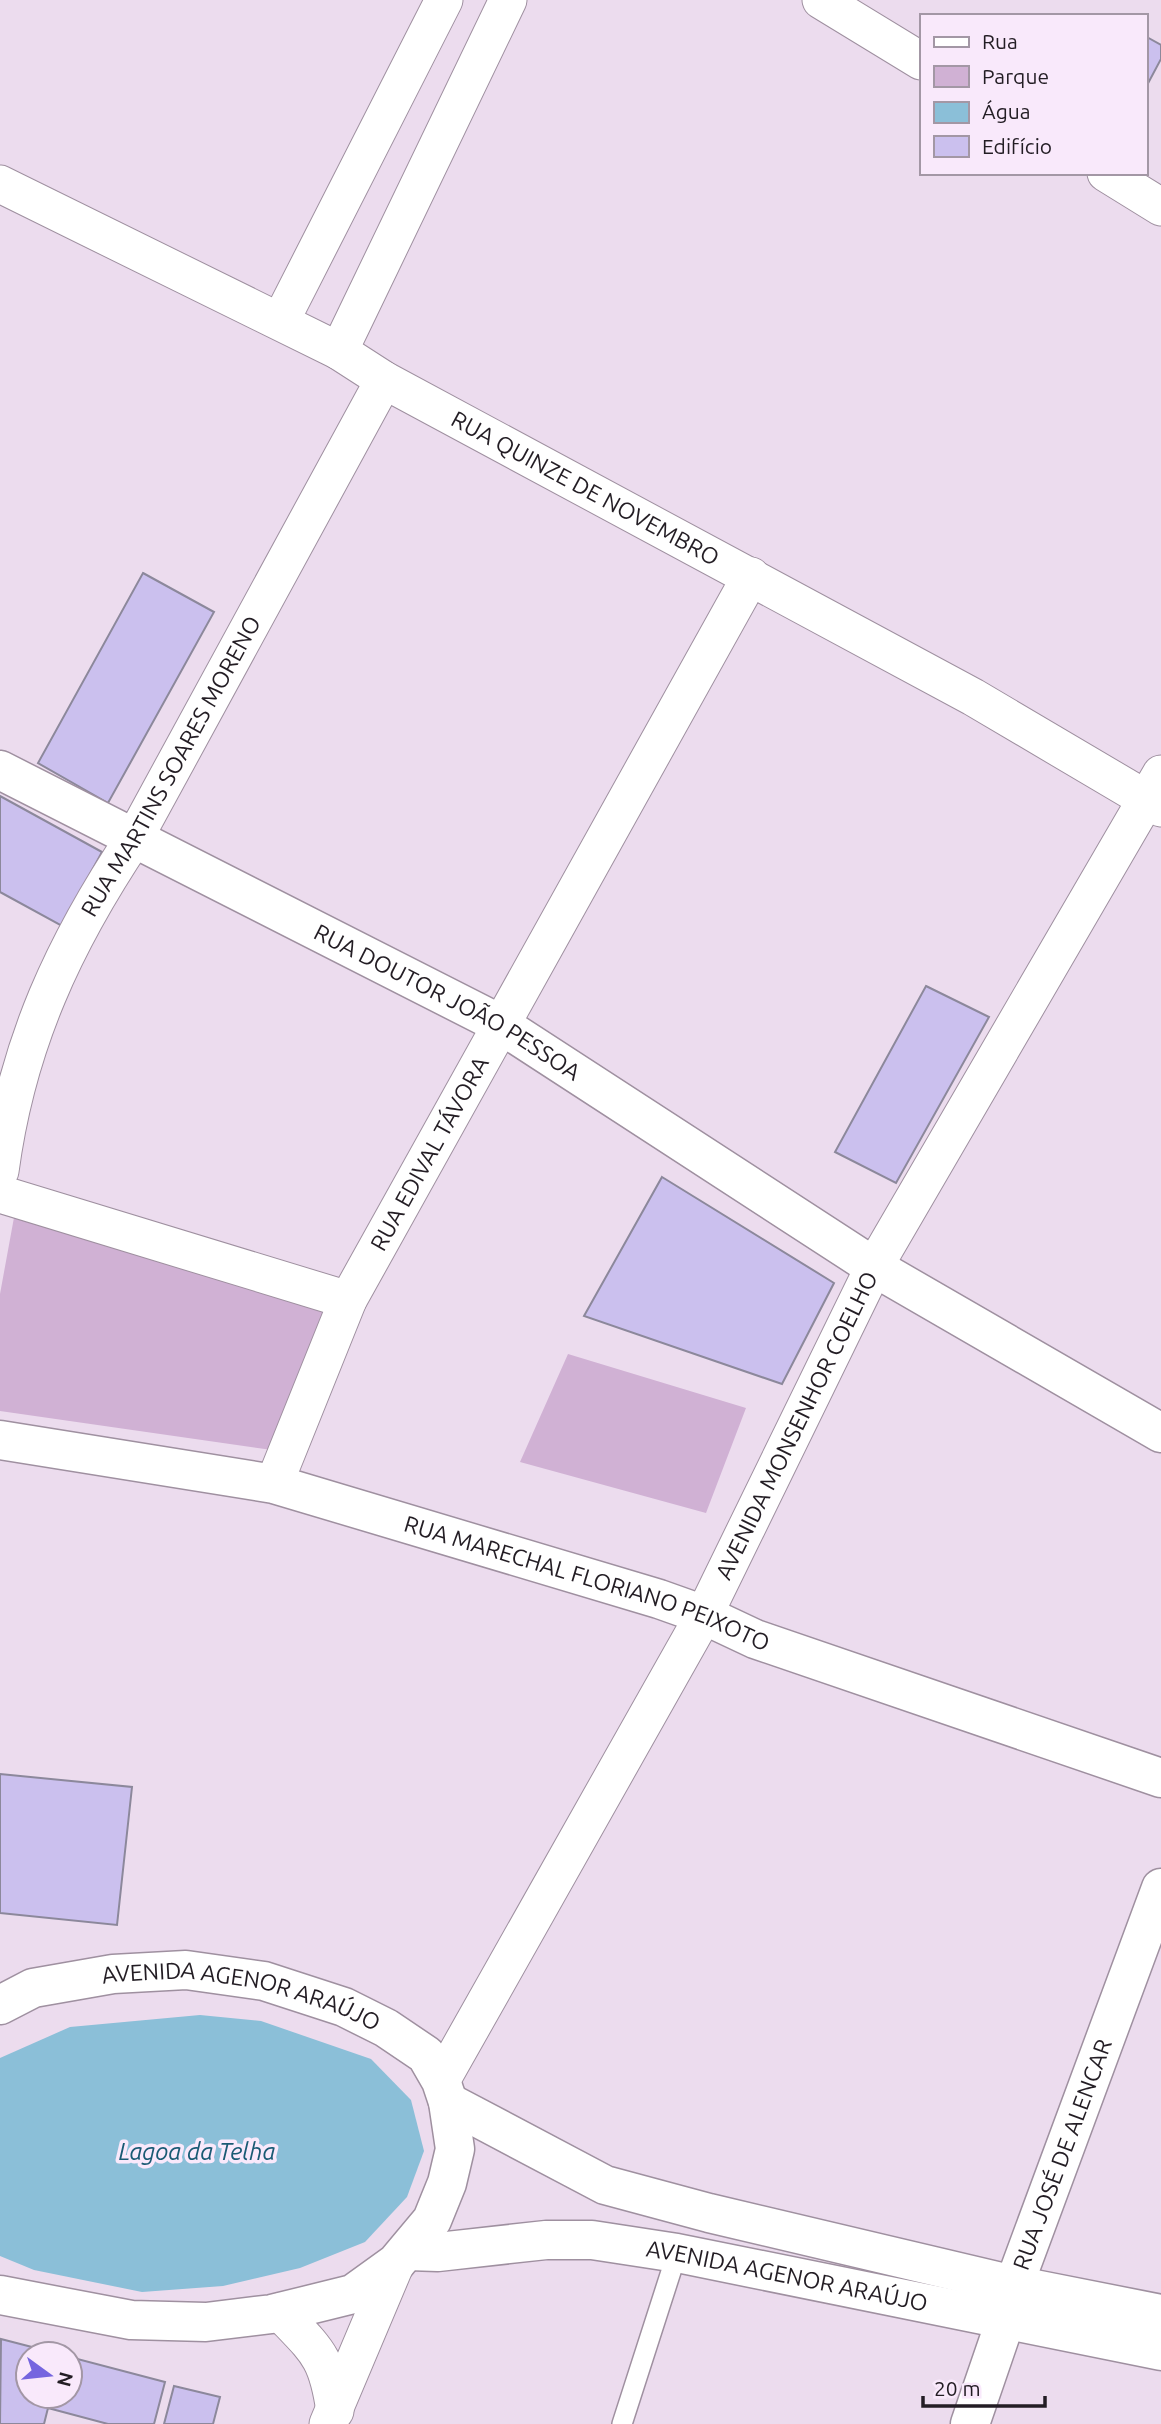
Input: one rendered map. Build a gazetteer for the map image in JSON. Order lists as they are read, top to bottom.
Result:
{
  "streets": {
    "main road": [
      "RUA DOUTOR JOÃO PESSOA",
      "RUA MARECHAL FLORIANO PEIXOTO",
      "AVENIDA AGENOR ARAÚJO",
      "RUA JOSÉ DE ALENCAR"
    ],
    "street": [
      "RUA QUINZE DE NOVEMBRO",
      "RUA MARTINS SOARES MORENO",
      "RUA EDIVAL TÁVORA",
      "AVENIDA MONSENHOR COELHO"
    ]
  },
  "crossings": [
    ["RUA QUINZE DE NOVEMBRO", "RUA MARTINS SOARES MORENO"],
    ["RUA QUINZE DE NOVEMBRO", "RUA EDIVAL TÁVORA"],
    ["RUA QUINZE DE NOVEMBRO", "AVENIDA MONSENHOR COELHO"],
    ["RUA MARTINS SOARES MORENO", "RUA DOUTOR JOÃO PESSOA"],
    ["RUA DOUTOR JOÃO PESSOA", "RUA EDIVAL TÁVORA"],
    ["RUA DOUTOR JOÃO PESSOA", "AVENIDA MONSENHOR COELHO"],
    ["RUA EDIVAL TÁVORA", "RUA MARECHAL FLORIANO PEIXOTO"],
    ["AVENIDA MONSENHOR COELHO", "RUA MARECHAL FLORIANO PEIXOTO"],
    ["AVENIDA MONSENHOR COELHO", "AVENIDA AGENOR ARAÚJO"],
    ["AVENIDA AGENOR ARAÚJO", "RUA JOSÉ DE ALENCAR"]
  ],
  "water": ["Lagoa da Telha"],
  "legend": [
    "Rua",
    "Parque",
    "Água",
    "Edifício"
  ],
  "scale_bar": "20 m",
  "north": "right"
}
